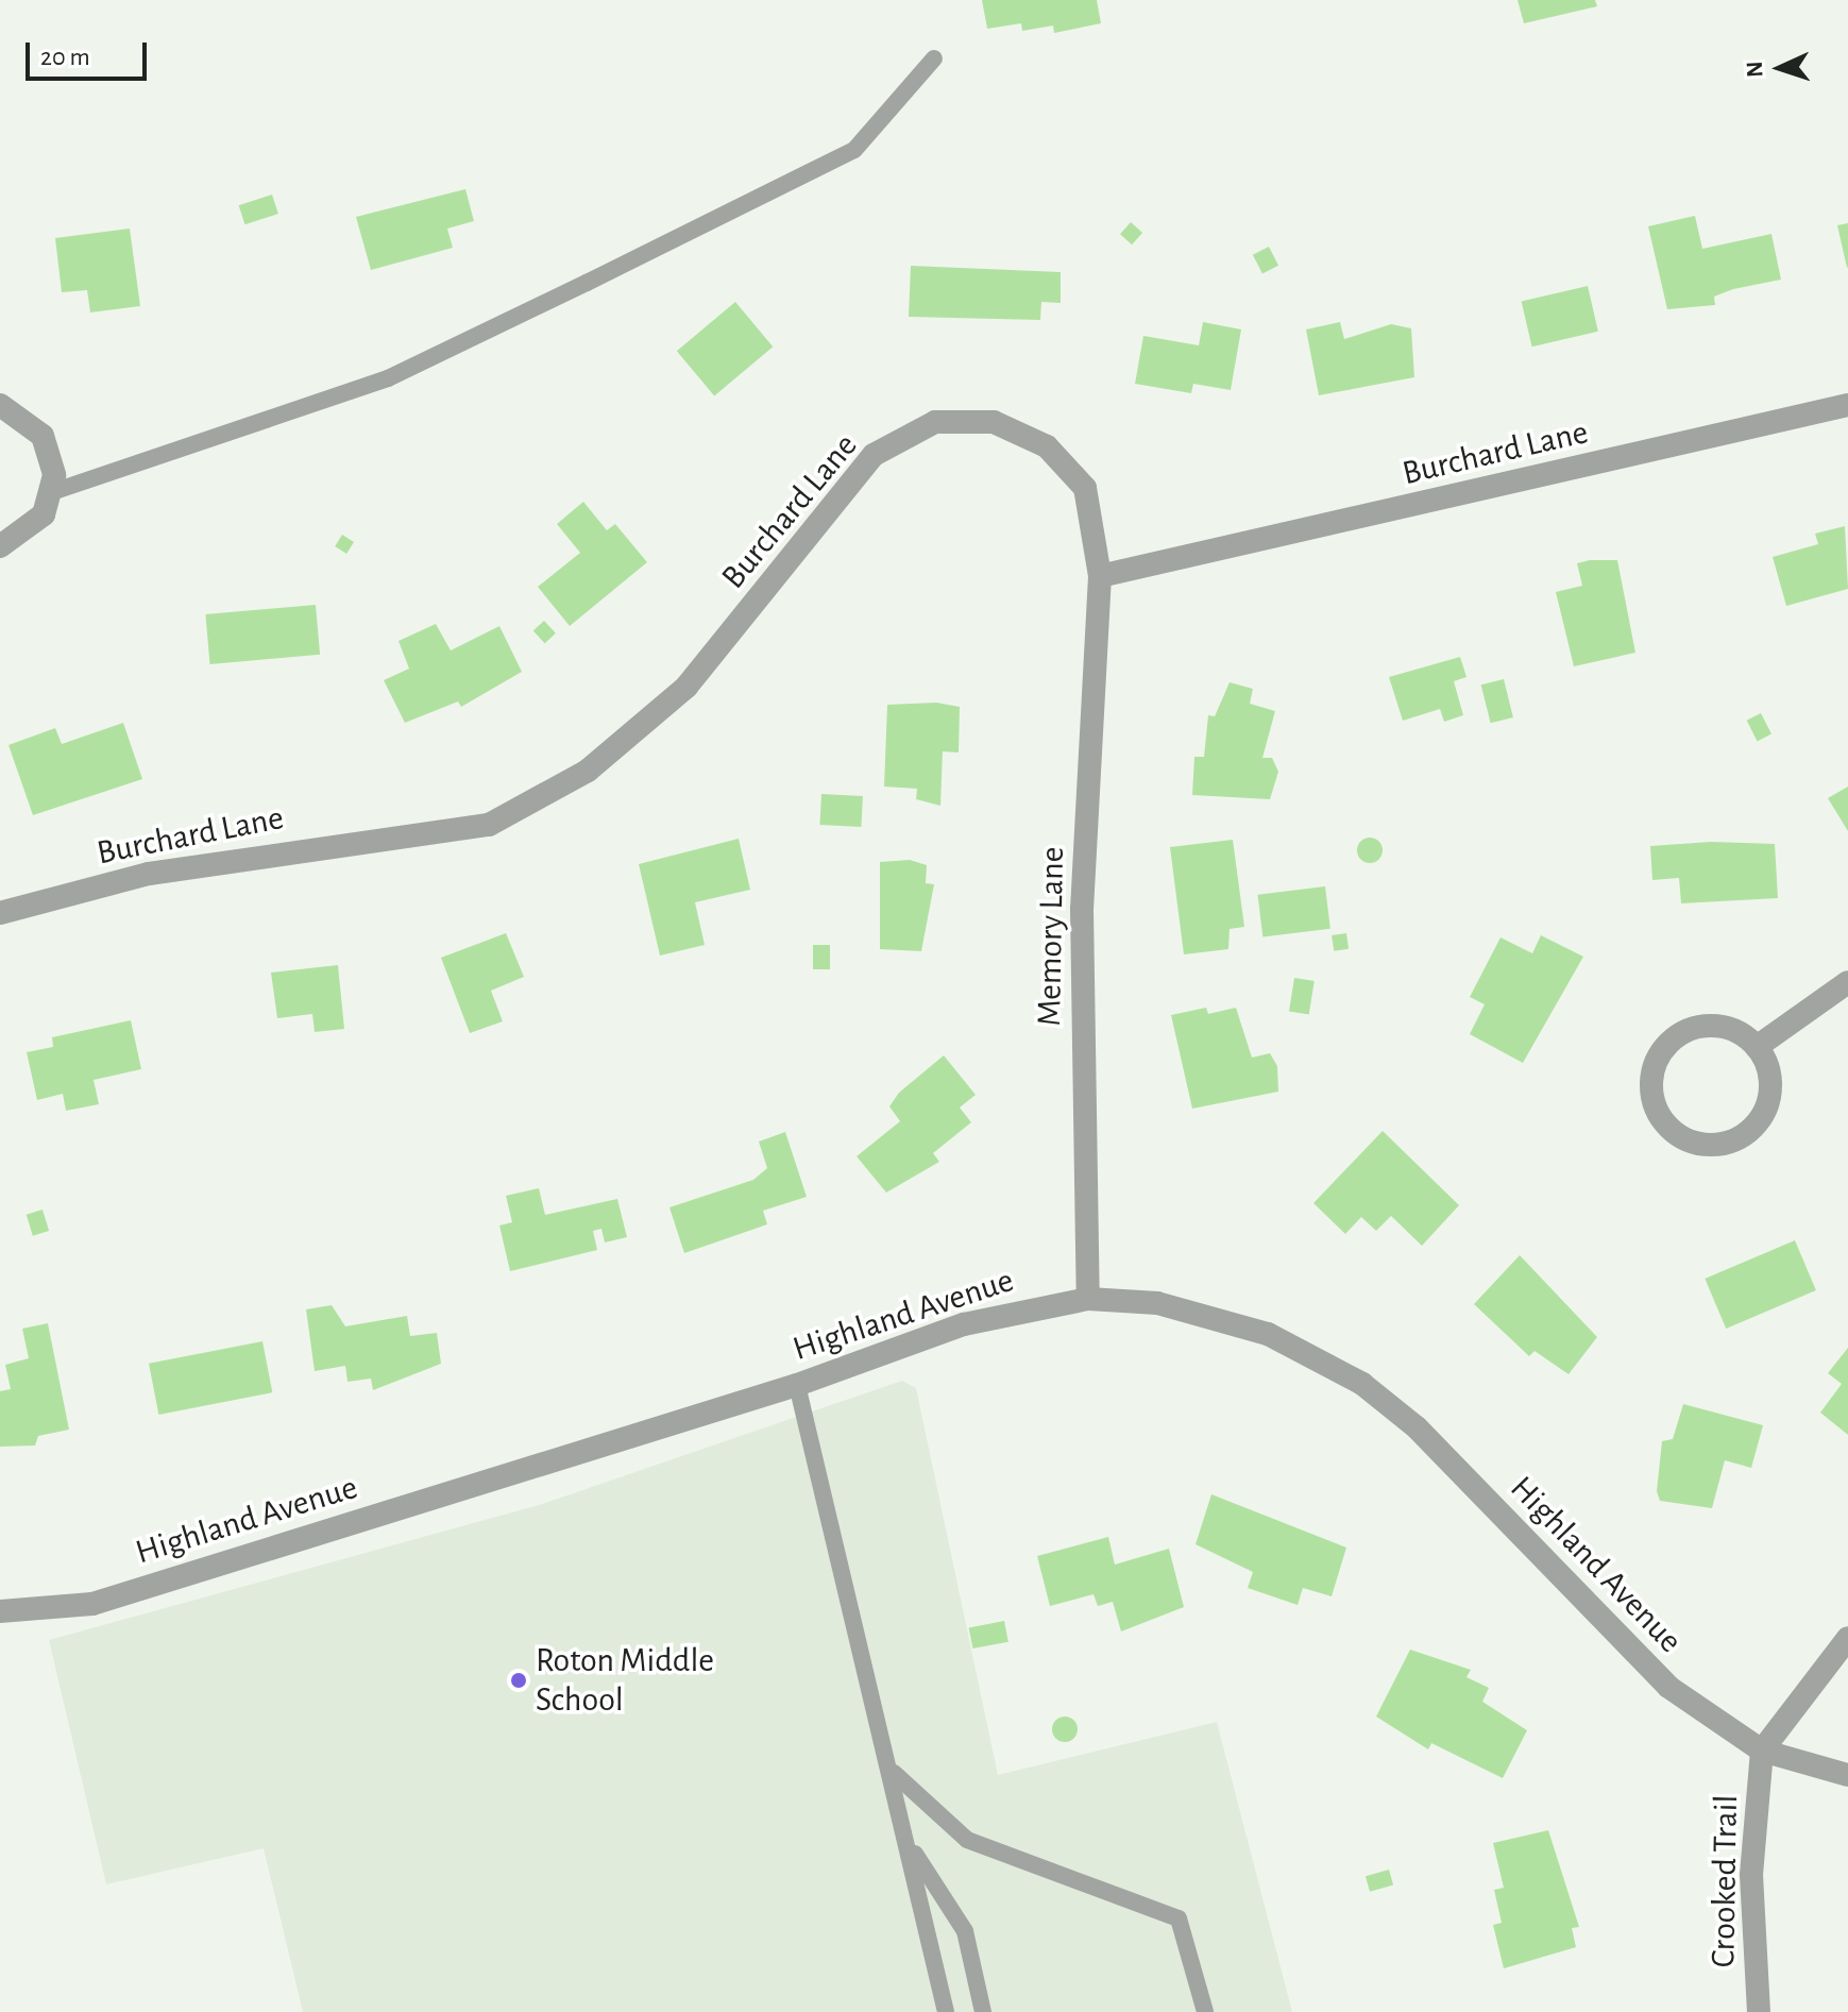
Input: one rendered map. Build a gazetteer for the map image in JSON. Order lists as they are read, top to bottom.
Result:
{
  "streets": {
    "street": [
      "Burchard Lane",
      "Memory Lane",
      "Highland Avenue",
      "Crooked Trail"
    ]
  },
  "crossings": [
    ["Burchard Lane", "Memory Lane"],
    ["Memory Lane", "Highland Avenue"],
    ["Highland Avenue", "Crooked Trail"]
  ],
  "places": ["Roton Middle School"],
  "scale_bar": "20 m",
  "north": "left"
}
